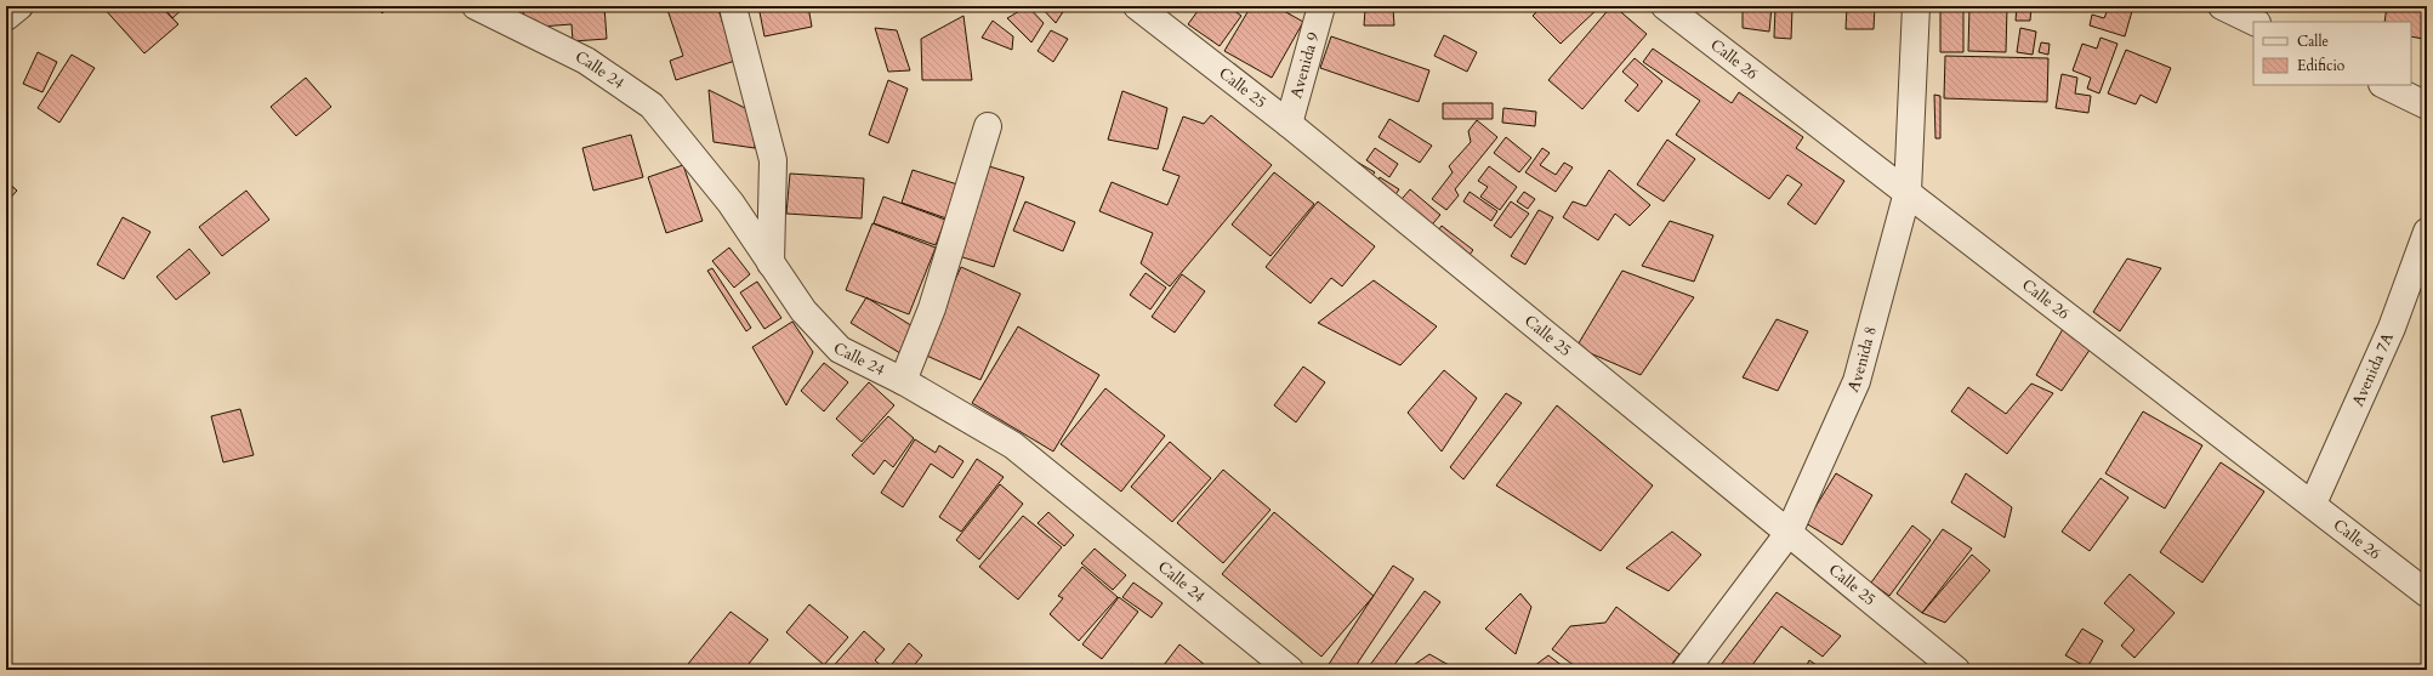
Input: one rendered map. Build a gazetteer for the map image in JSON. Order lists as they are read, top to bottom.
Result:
{
  "streets": {
    "street": [
      "Calle 26",
      "Avenida 9",
      "Calle 24",
      "Calle 25",
      "Avenida 8",
      "Avenida 7A"
    ]
  },
  "crossings": [
    ["Calle 26", "Avenida 8"],
    ["Calle 26", "Avenida 7A"],
    ["Avenida 9", "Calle 25"],
    ["Calle 25", "Avenida 8"]
  ],
  "legend": ["Calle", "Edificio"]
}
